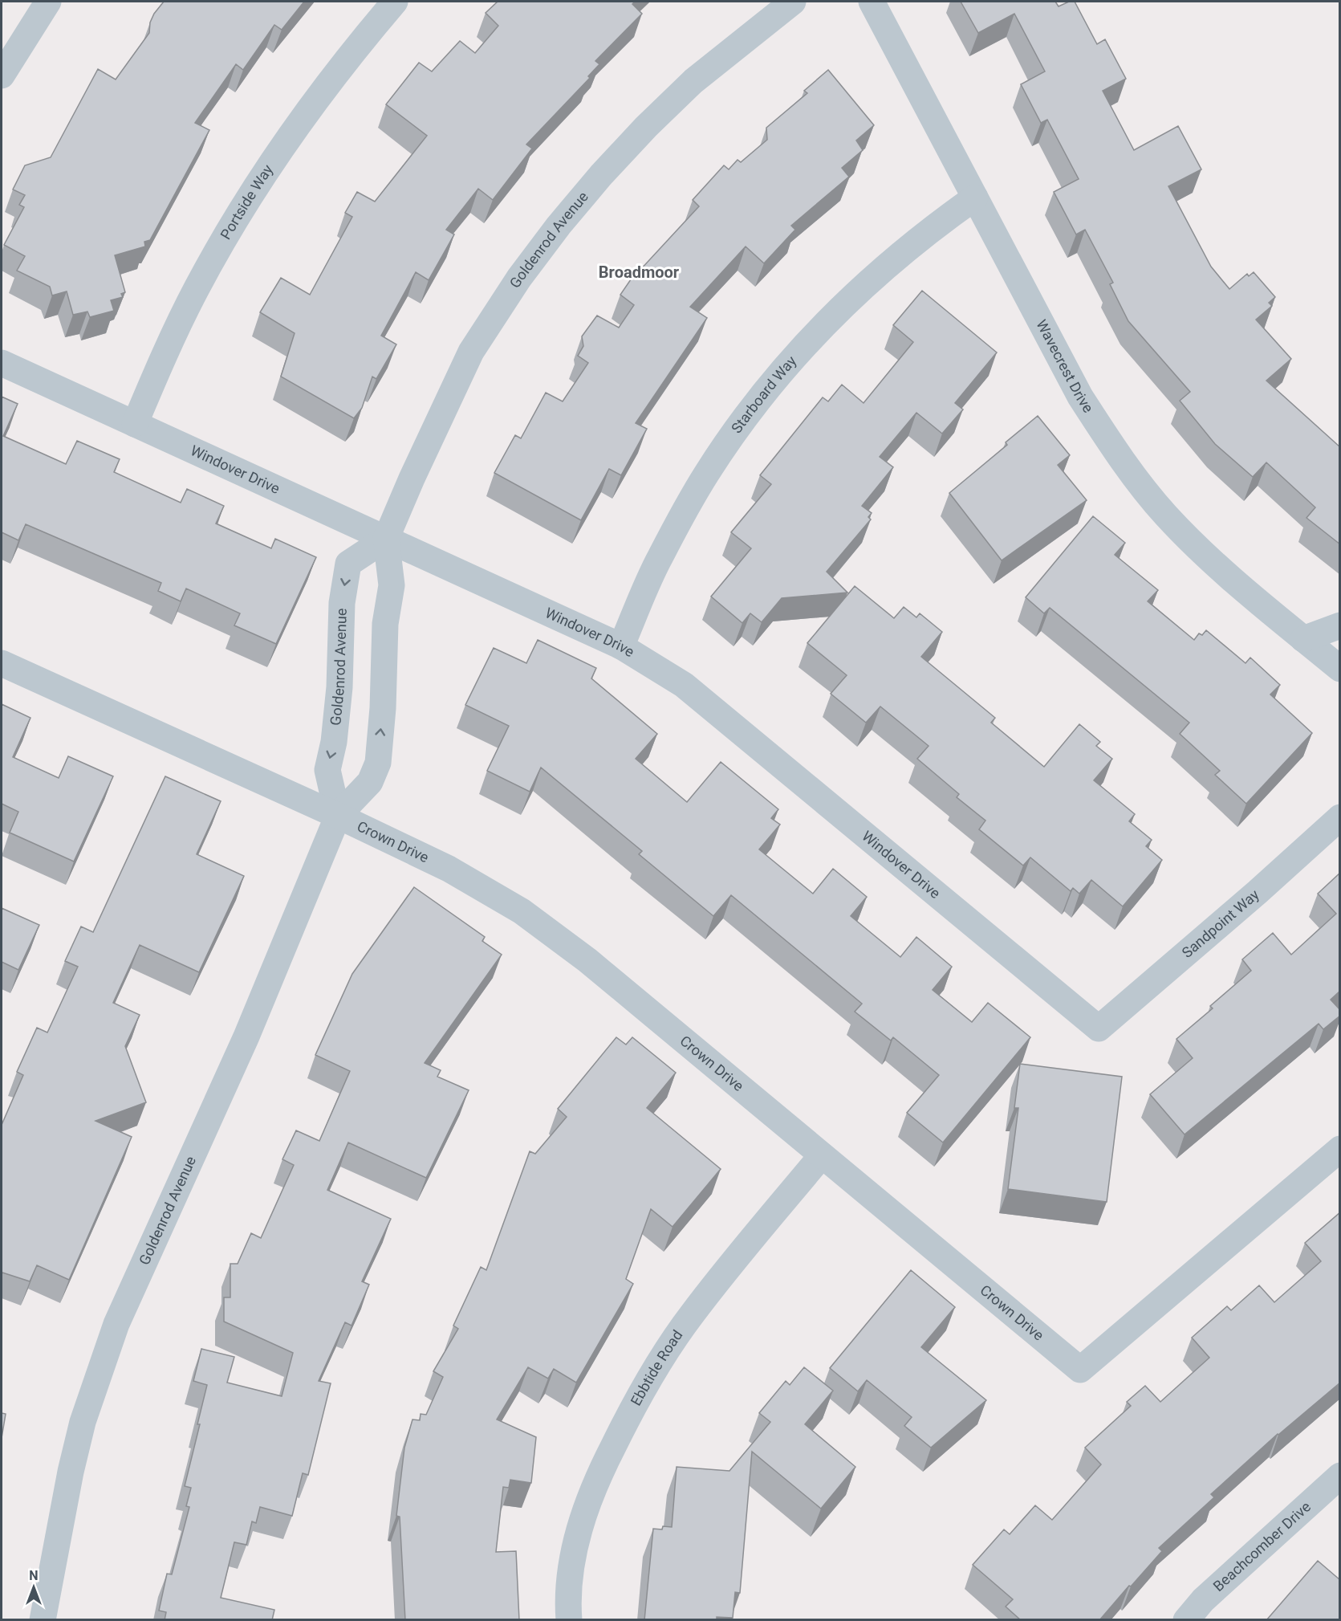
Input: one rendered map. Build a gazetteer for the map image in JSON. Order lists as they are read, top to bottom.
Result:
{
  "streets": {
    "street": [
      "Portside Way",
      "Goldenrod Avenue",
      "Wavecrest Drive",
      "Starboard Way",
      "Windover Drive",
      "Crown Drive",
      "Sandpoint Way",
      "Ebbtide Road",
      "Beachcomber Drive"
    ]
  },
  "crossings": [
    ["Portside Way", "Windover Drive"],
    ["Goldenrod Avenue", "Windover Drive"],
    ["Goldenrod Avenue", "Crown Drive"],
    ["Wavecrest Drive", "Starboard Way"],
    ["Starboard Way", "Windover Drive"],
    ["Windover Drive", "Sandpoint Way"],
    ["Crown Drive", "Ebbtide Road"]
  ],
  "districts": ["Broadmoor"],
  "north": "top"
}
